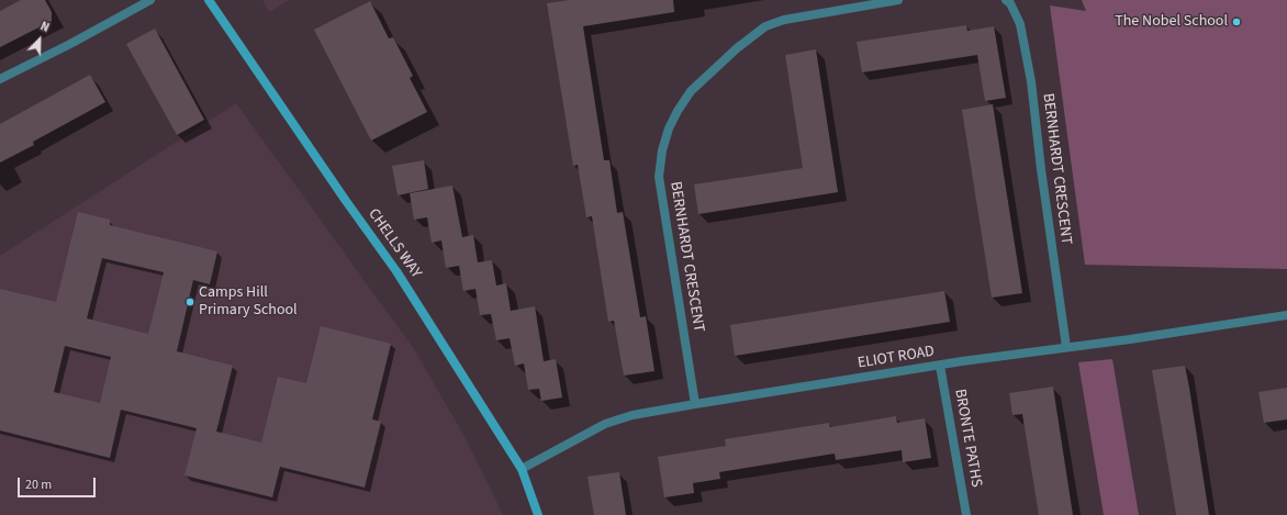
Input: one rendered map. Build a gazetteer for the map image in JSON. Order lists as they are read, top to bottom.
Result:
{
  "streets": {
    "street": [
      "BERNHARDT CRESCENT",
      "CHELLS WAY",
      "ELIOT ROAD",
      "BRONTE PATHS"
    ]
  },
  "crossings": [
    ["BERNHARDT CRESCENT", "ELIOT ROAD"],
    ["CHELLS WAY", "ELIOT ROAD"],
    ["ELIOT ROAD", "BRONTE PATHS"]
  ],
  "places": ["The Nobel School", "Camps Hill Primary School"],
  "scale_bar": "20 m",
  "north": "top right"
}
